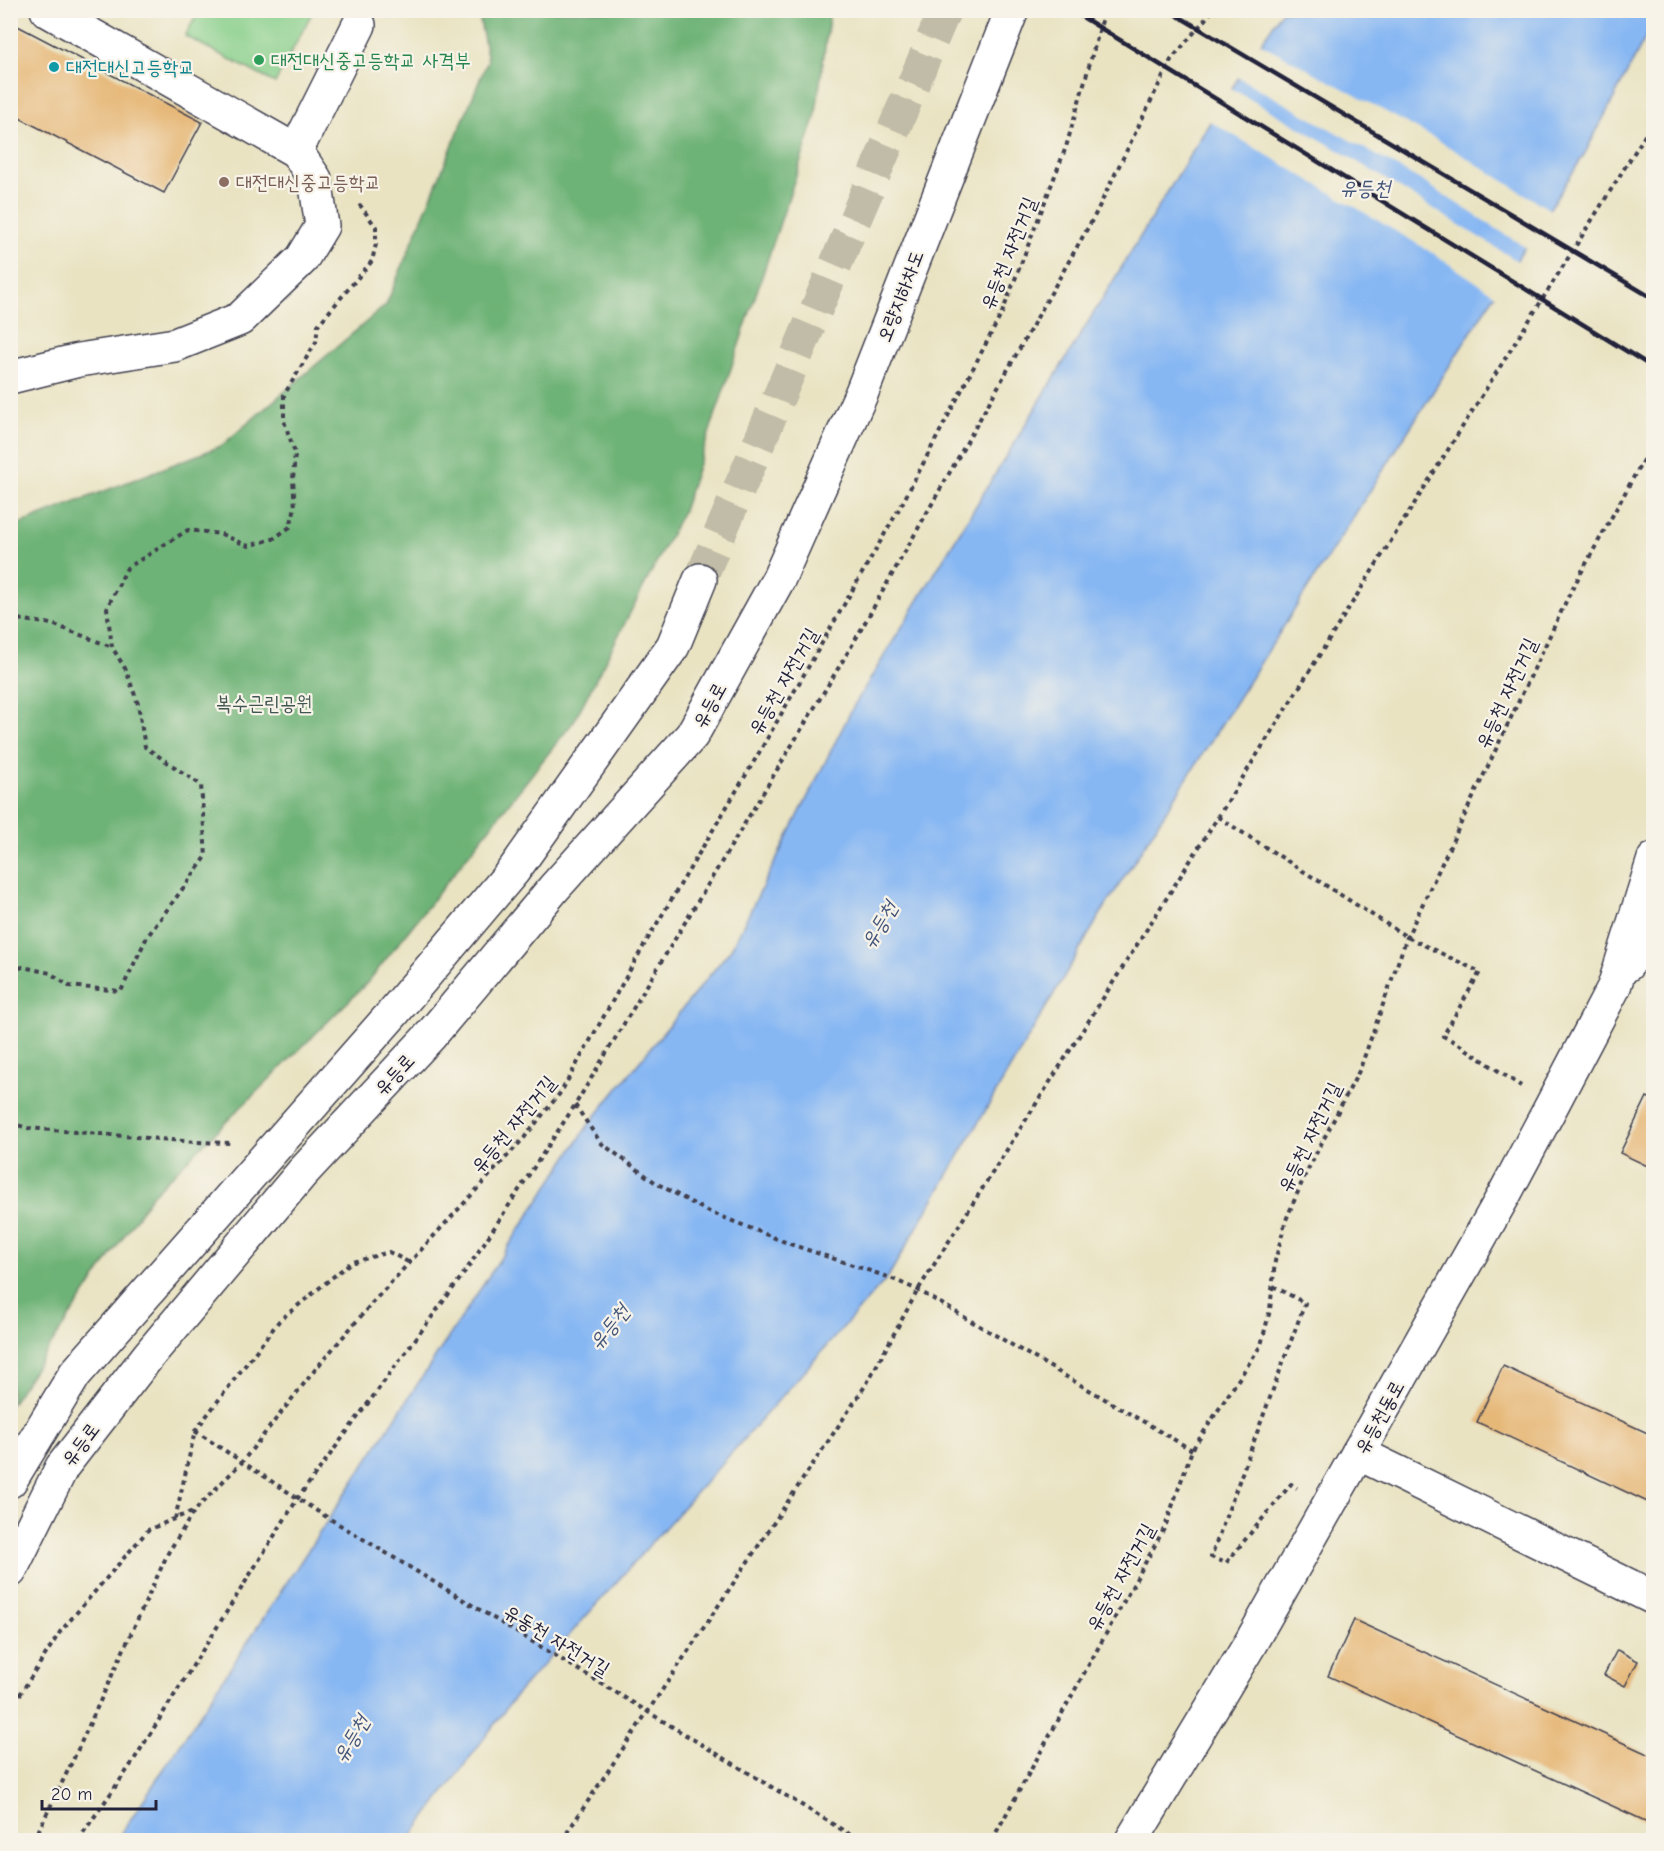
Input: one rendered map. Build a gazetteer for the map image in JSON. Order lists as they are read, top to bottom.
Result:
{
  "streets": {
    "main road": ["오량지하차도", "유등로", "유등천동로"],
    "path": ["유등천 자전거길", "유동천 자전거길"]
  },
  "crossings": [
    ["유등천 자전거길", "유동천 자전거길"],
    ["오량지하차도", "유등로"]
  ],
  "water": ["유등천"],
  "parks": ["복수근린공원"],
  "places": ["대전대신중고등학교 사격부", "대전대신고등학교", "대전대신중고등학교"],
  "scale_bar": "20 m"
}
